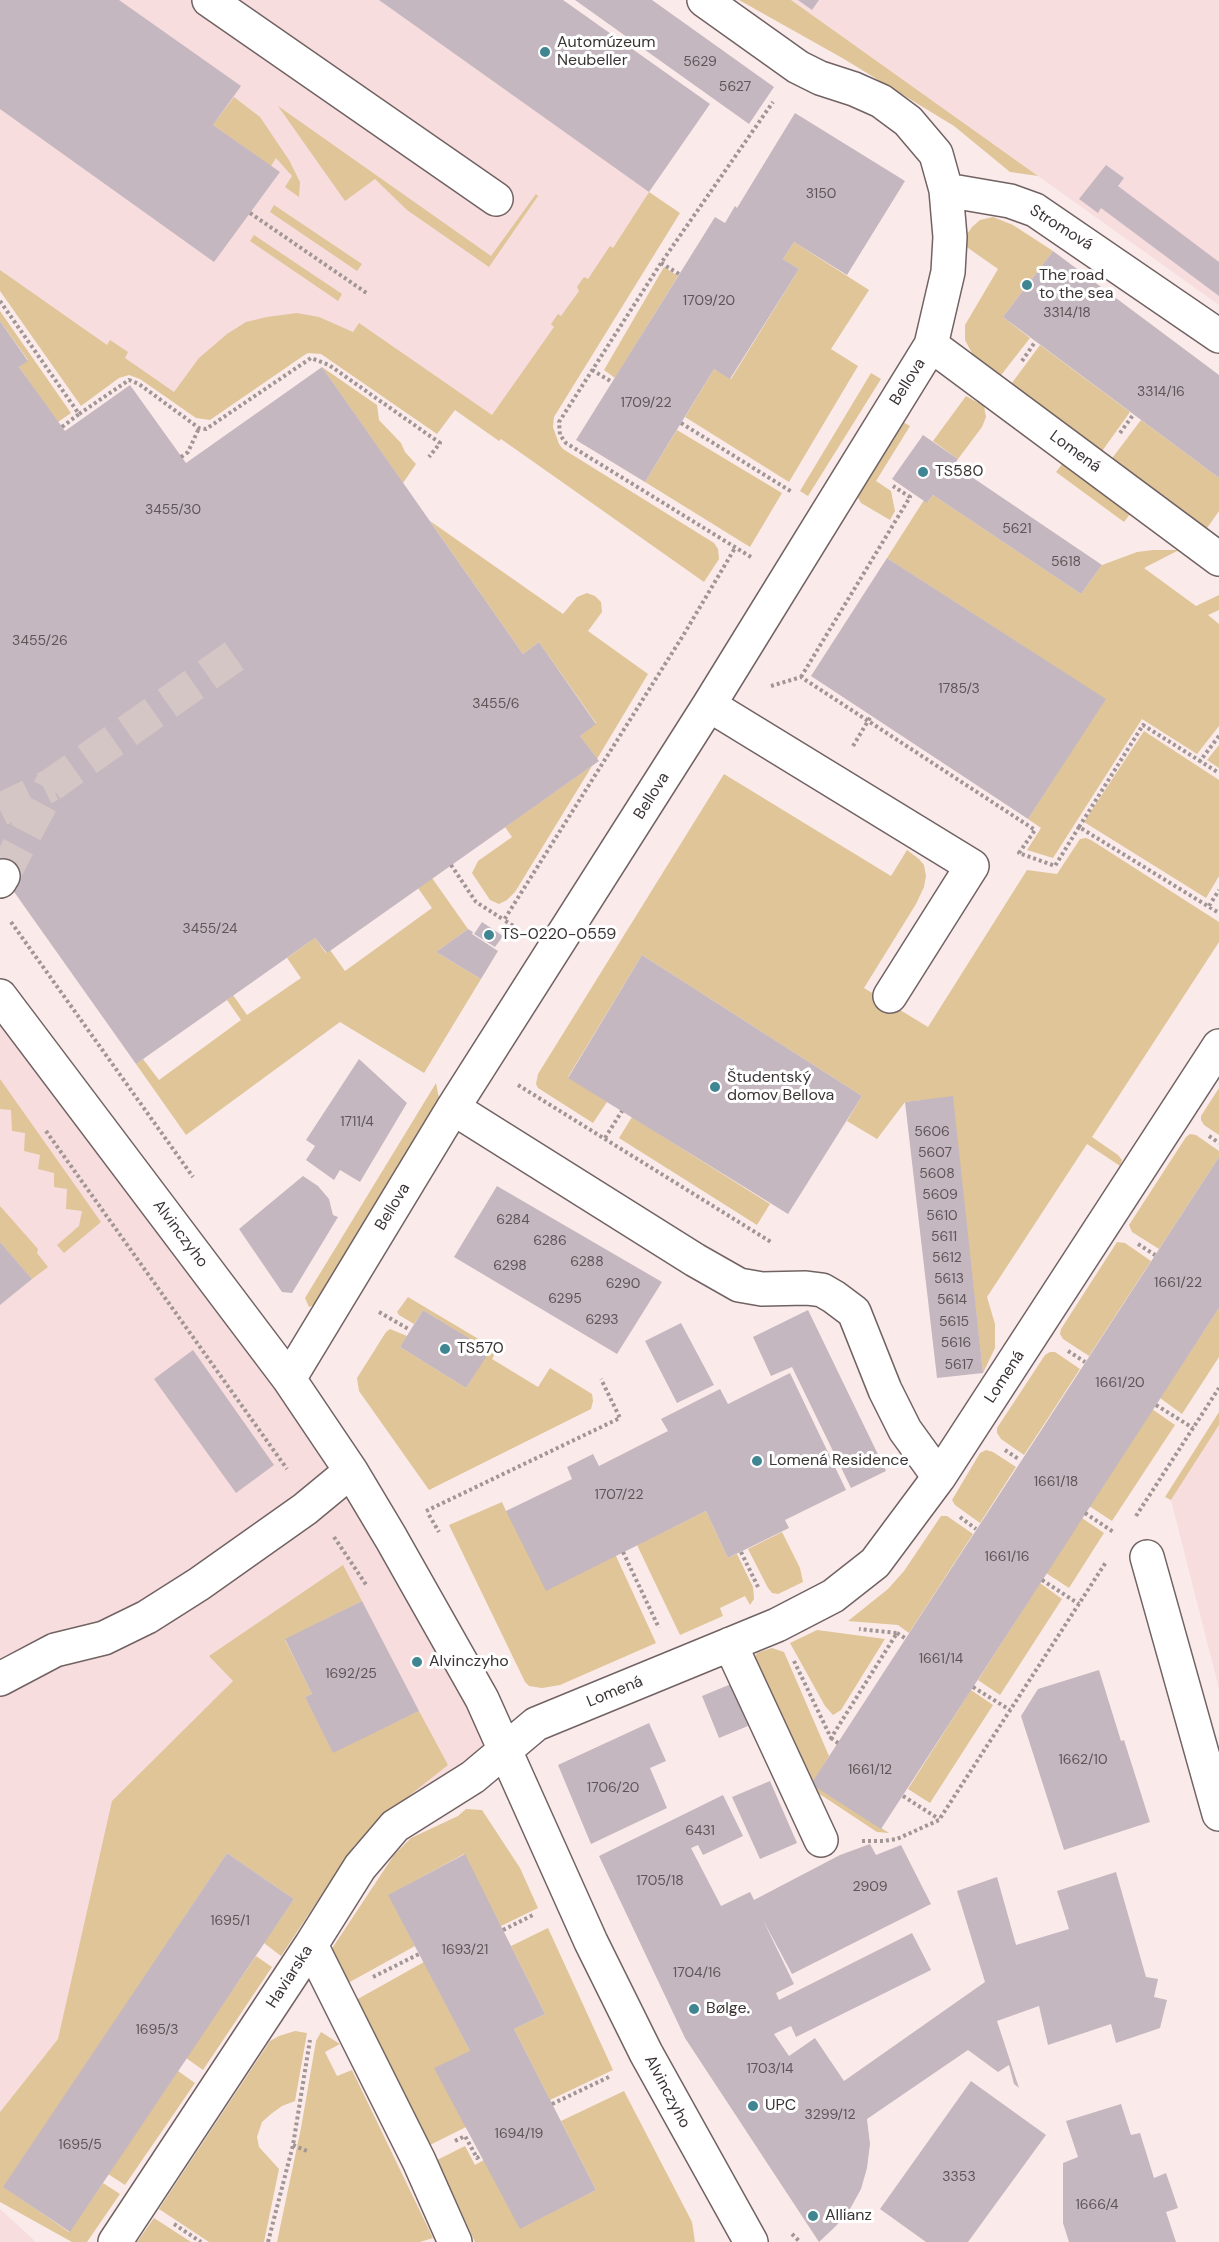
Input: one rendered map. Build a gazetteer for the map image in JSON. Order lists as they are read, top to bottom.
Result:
{
  "streets": {
    "street": [
      "Stromová",
      "Bellova",
      "Lomená",
      "Alvinczyho",
      "Haviarska"
    ]
  },
  "crossings": [
    ["Stromová", "Bellova"],
    ["Bellova", "Lomená"],
    ["Bellova", "Alvinczyho"],
    ["Lomená", "Alvinczyho"],
    ["Lomená", "Haviarska"],
    ["Alvinczyho", "Haviarska"]
  ],
  "places": [
    "Automúzeum Neubeller",
    "The road to the sea",
    "TS580",
    "TS-0220-0559",
    "Študentský domov Bellova",
    "TS570",
    "Lomená Residence",
    "Alvinczyho",
    "Bølge.",
    "UPC",
    "Allianz"
  ],
  "house_numbers": [
    "5629",
    "5627",
    "3150",
    "1709/20",
    "3314/18",
    "3314/16",
    "1709/22",
    "3455/30",
    "5621",
    "5618",
    "3455/26",
    "1785/3",
    "3455/6",
    "3455/24",
    "1711/4",
    "5606",
    "5607",
    "5608",
    "5609",
    "5610",
    "6284",
    "5611",
    "6286",
    "5612",
    "6288",
    "6298",
    "5613",
    "1661/22",
    "6290",
    "6295",
    "5614",
    "6293",
    "5615",
    "5616",
    "5617",
    "1661/20",
    "1661/18",
    "1707/22",
    "1661/16",
    "1661/14",
    "1692/25",
    "1662/10",
    "1661/12",
    "1706/20",
    "6431",
    "1705/18",
    "2909",
    "1695/1",
    "1693/21",
    "1704/16",
    "1695/3",
    "1703/14",
    "3299/12",
    "1694/19",
    "1695/5",
    "3353",
    "1666/4"
  ]
}
